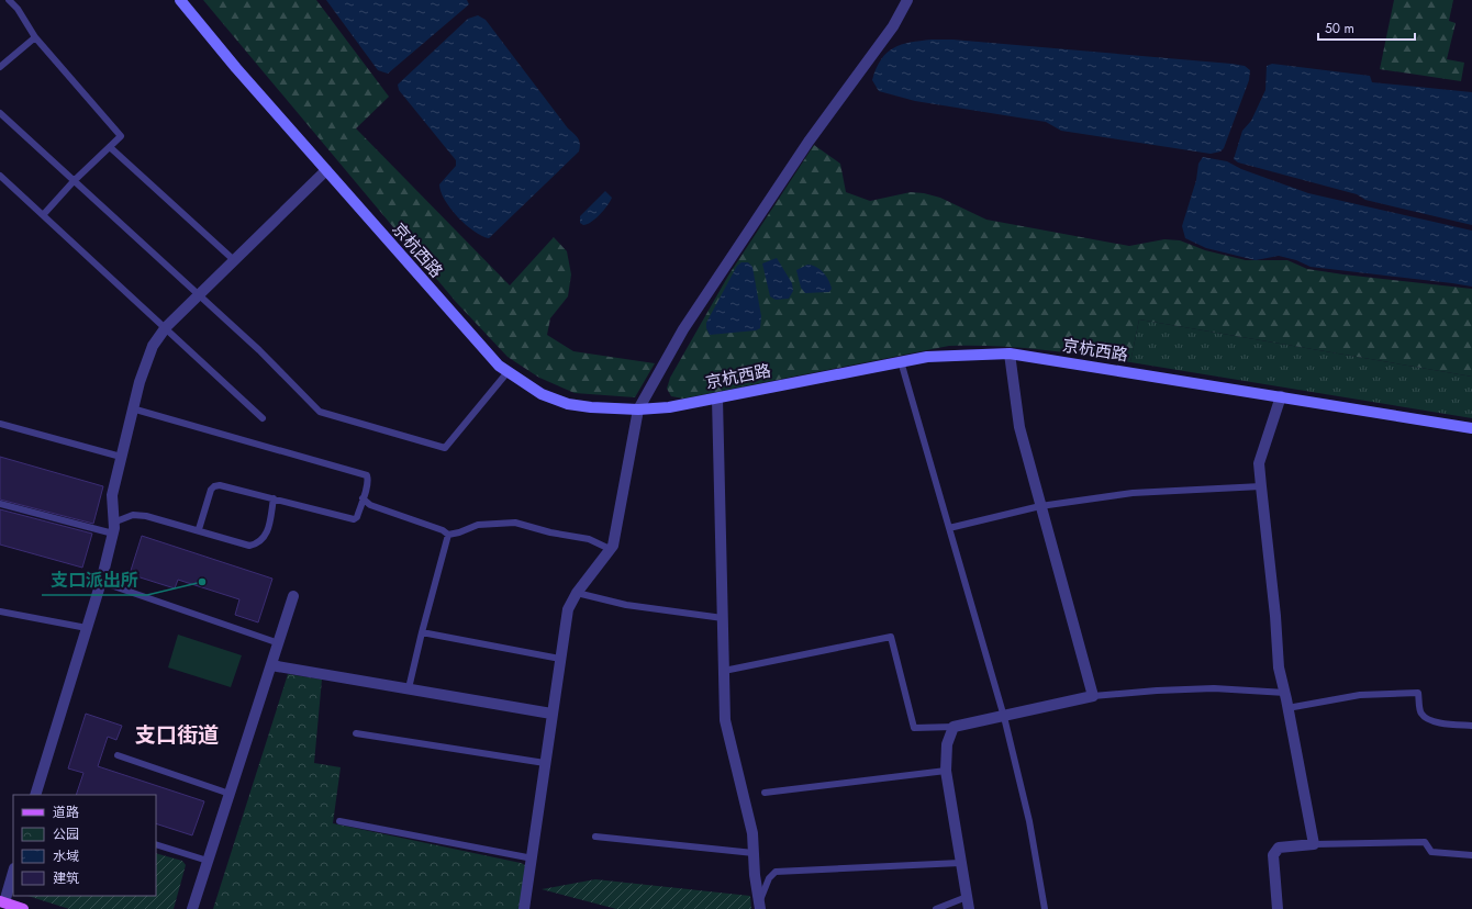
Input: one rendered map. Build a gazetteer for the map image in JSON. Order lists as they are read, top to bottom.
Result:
{
  "streets": {
    "main road": ["京杭西路"]
  },
  "districts": ["支口街道"],
  "places": ["支口派出所"],
  "legend": [
    "道路",
    "公园",
    "水域",
    "建筑"
  ],
  "scale_bar": "50 m"
}
